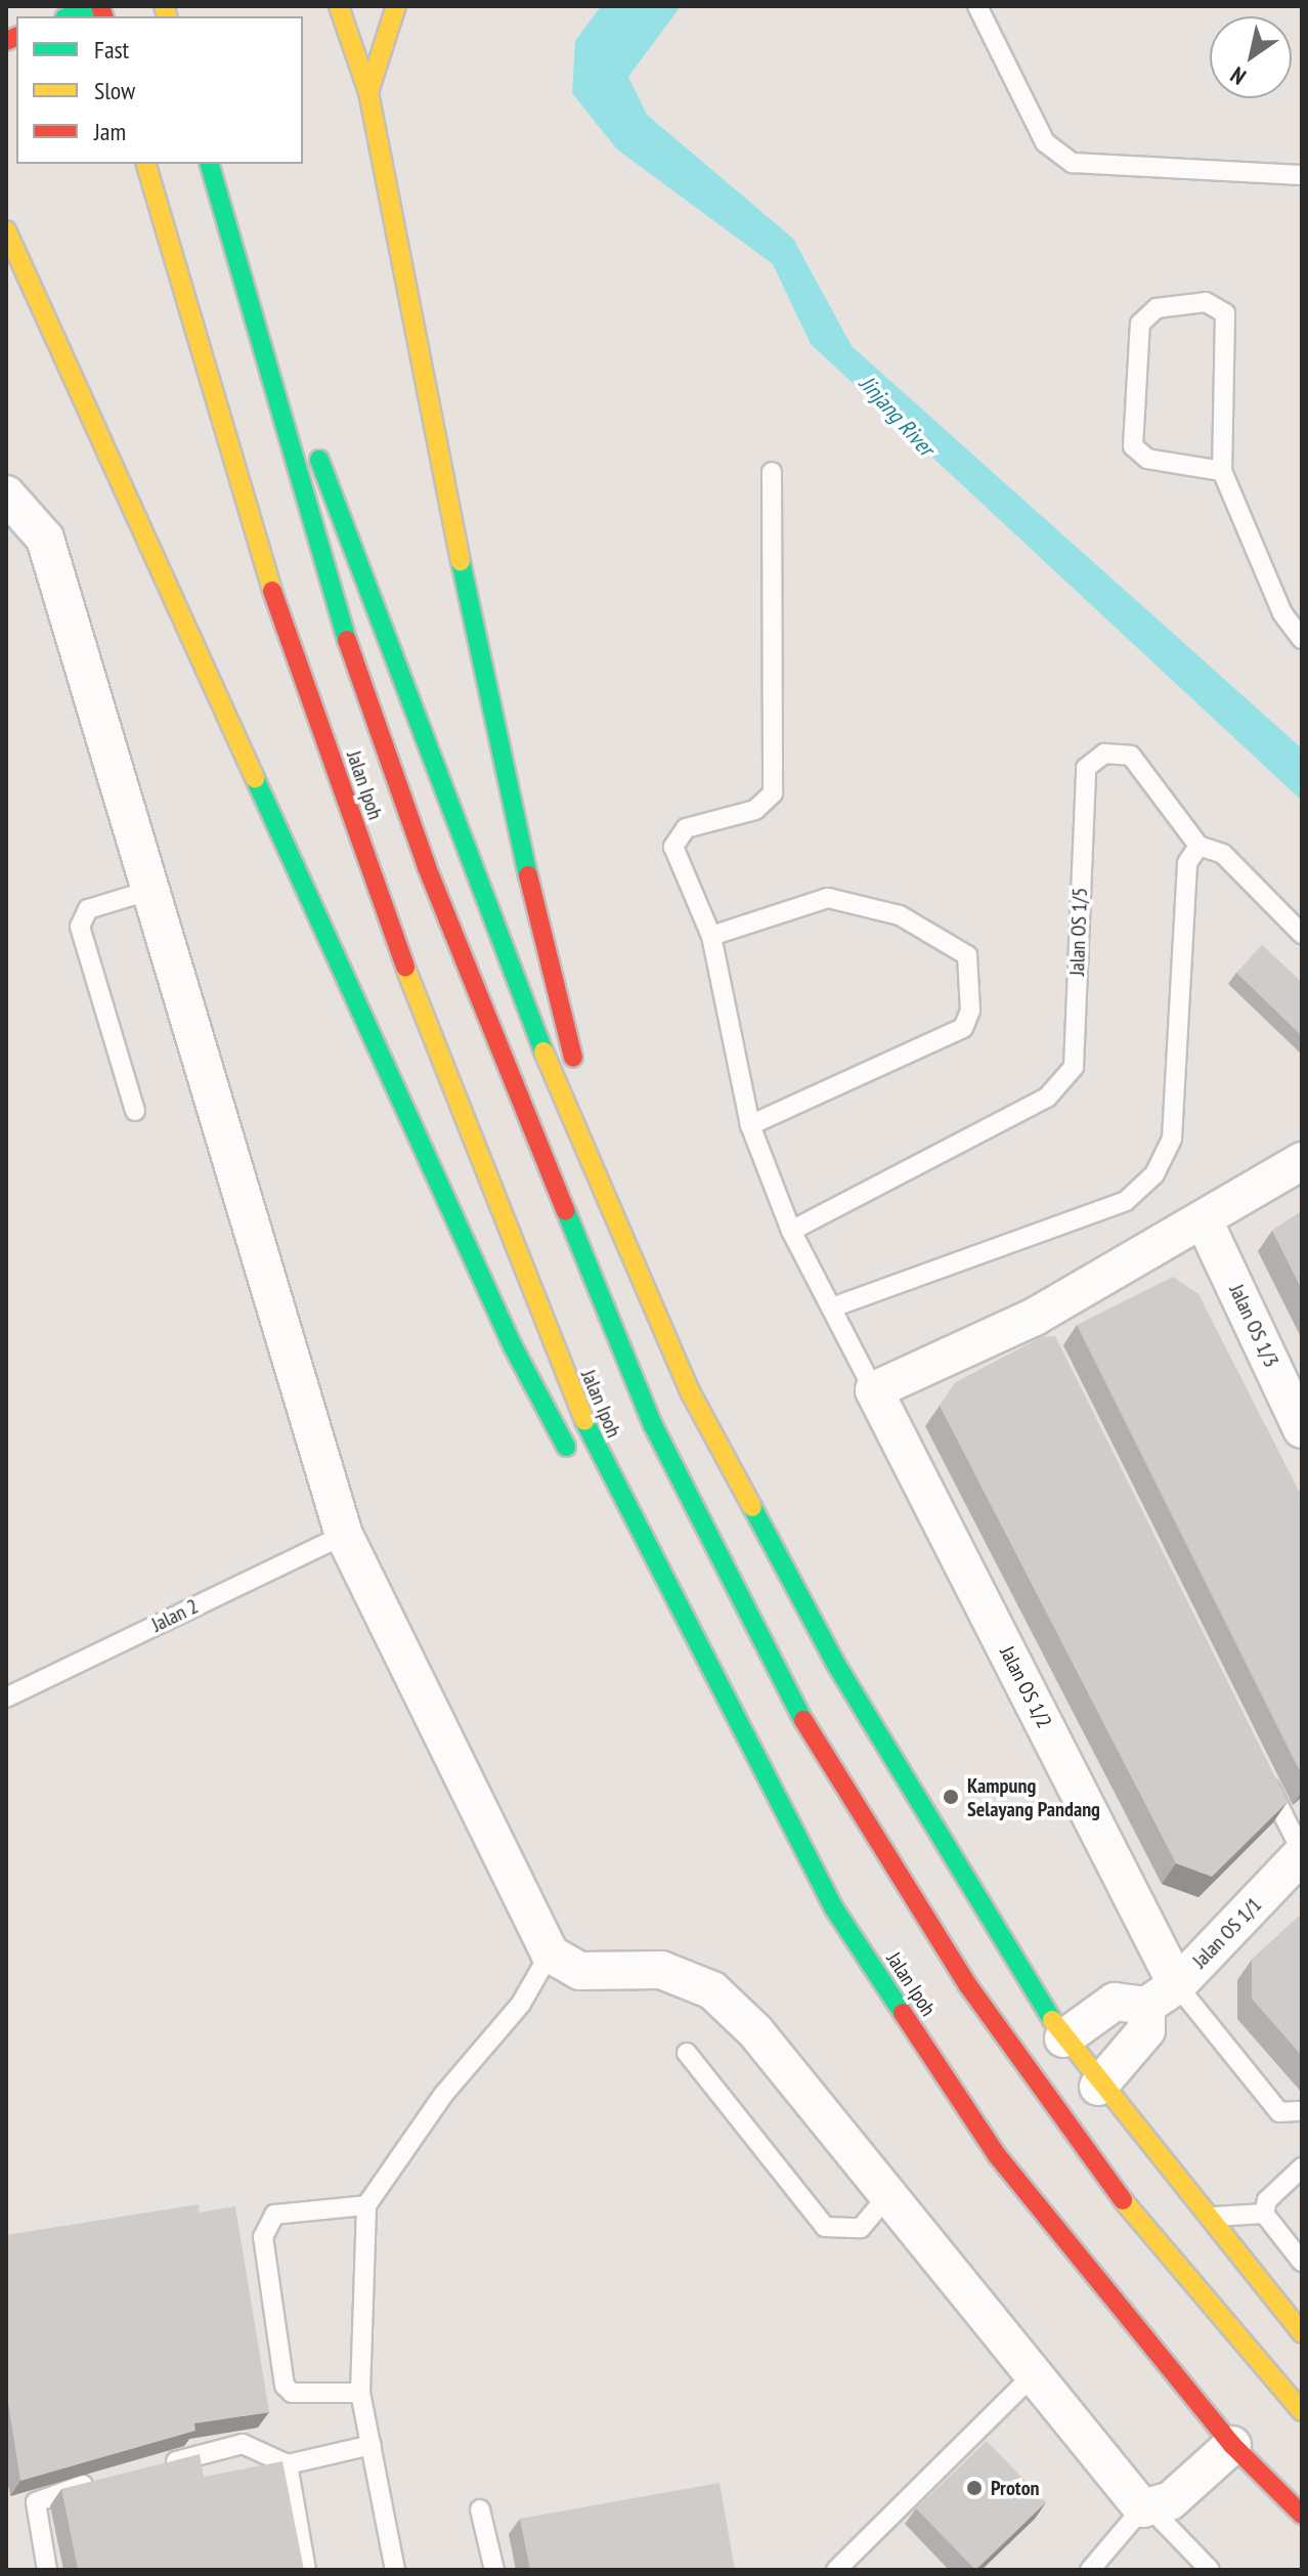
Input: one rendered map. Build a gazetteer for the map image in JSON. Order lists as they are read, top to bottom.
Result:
{
  "streets": {
    "main road": ["Jalan Ipoh"],
    "street": ["Jalan OS 1/3", "Jalan OS 1/2", "Jalan OS 1/1"],
    "lane": ["Jalan OS 1/5", "Jalan 2"]
  },
  "crossings": [
    ["Jalan OS 1/2", "Jalan OS 1/1"]
  ],
  "water": ["Jinjang River"],
  "places": ["Kampung Selayang Pandang", "Proton"],
  "legend": ["Fast", "Slow", "Jam"],
  "north": "bottom left"
}
